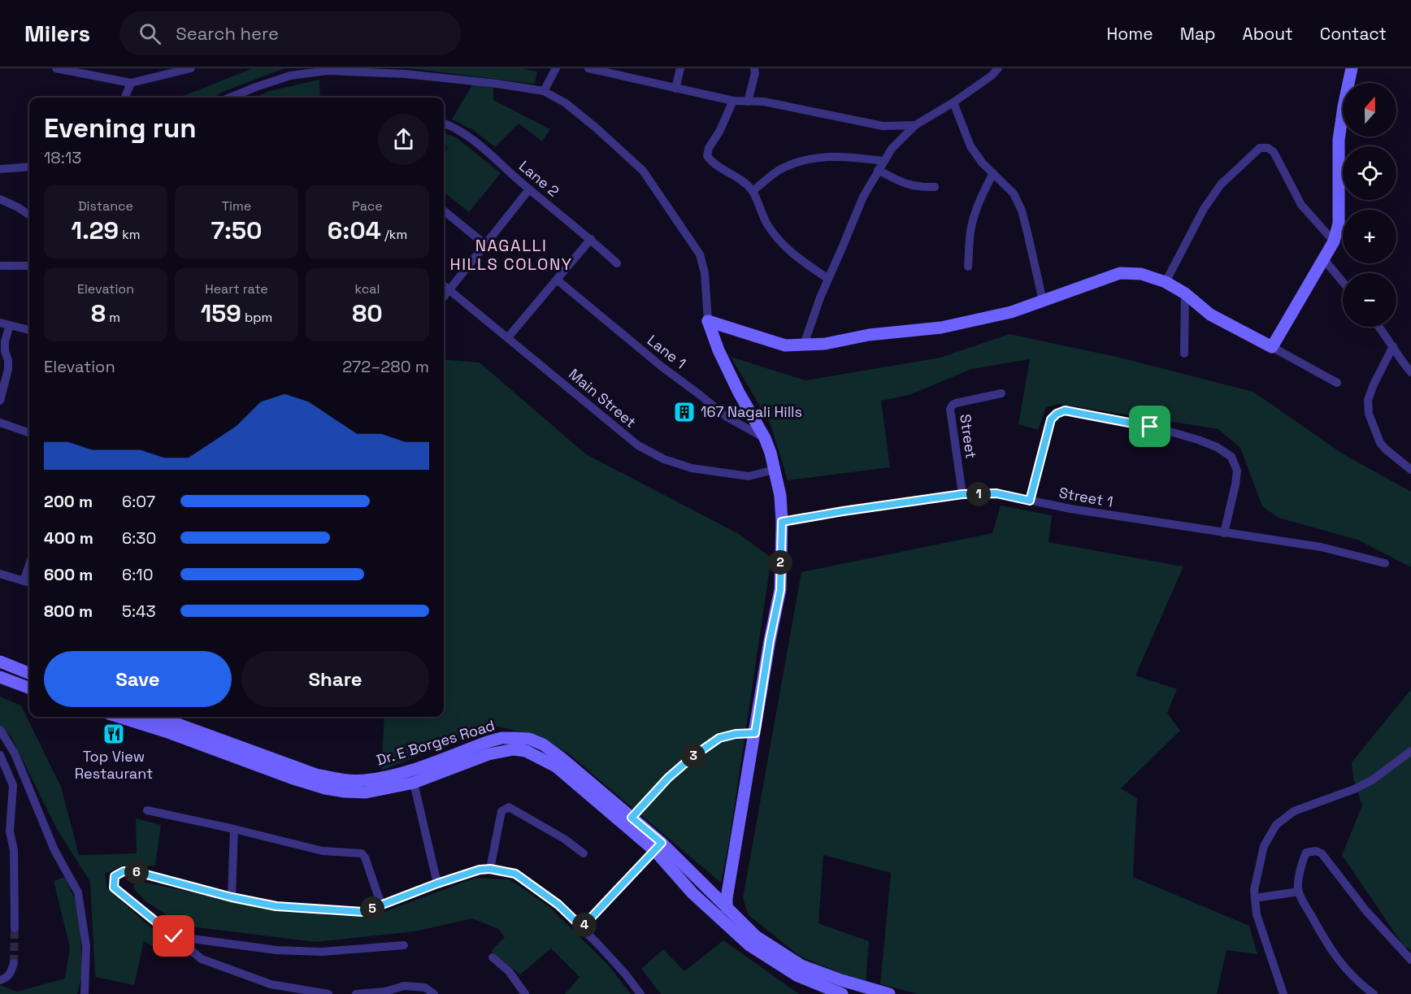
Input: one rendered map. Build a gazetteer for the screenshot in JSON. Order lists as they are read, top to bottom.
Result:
{
  "streets": {
    "main road": ["Dr. E Borges Road"],
    "street": [
      "Lane 2",
      "Lane 1",
      "Main Street",
      "Street",
      "Street 1"
    ]
  },
  "crossings": [
    ["Street", "Street 1"]
  ],
  "districts": ["NAGALLI HILLS COLONY"],
  "places": {
    "building": ["167 Nagali Hills"],
    "restaurant": ["Top View Restaurant"]
  },
  "north": "top",
  "page": {
    "header": "Milers",
    "search": "Search here",
    "nav": [
      "Home",
      "Map",
      "About",
      "Contact"
    ],
    "map_buttons": ["+", "−"],
    "heading": ["Evening run", "18:13"],
    "stats": [
      ["Distance", "1.29 km"],
      ["Time", "7:50"],
      ["Pace", "6:04 /km"],
      ["Elevation", "8 m"],
      ["Heart rate", "159 bpm"],
      ["kcal", "80"]
    ],
    "chart": ["Elevation", "272–280 m"],
    "pins": [
      "1",
      "2",
      "3",
      "6",
      "5",
      "4"
    ],
    "list": [
      {
        "name": "200 m",
        "note": "6:07"
      },
      {
        "name": "400 m",
        "note": "6:30"
      },
      {
        "name": "600 m",
        "note": "6:10"
      },
      {
        "name": "800 m",
        "note": "5:43"
      }
    ],
    "buttons": ["Save", "Share"]
  }
}
